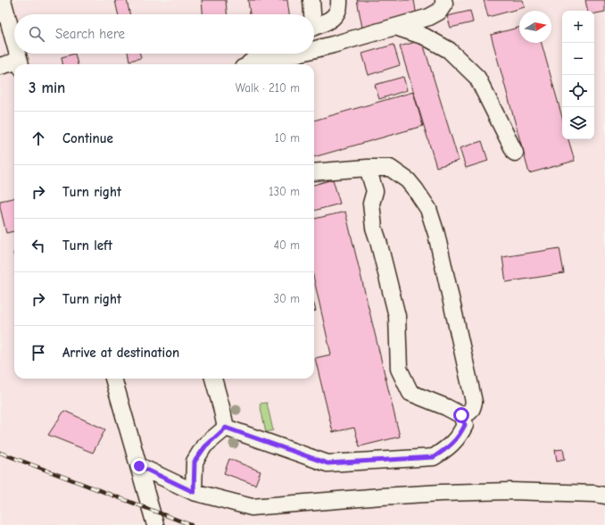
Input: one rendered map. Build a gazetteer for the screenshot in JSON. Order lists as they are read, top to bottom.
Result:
{
  "north": "right",
  "page": {
    "map_buttons": ["+", "−"],
    "search": "Search here",
    "heading": ["3 min", "Walk · 210 m"],
    "list": [
      ["Continue", "10 m"],
      ["Turn right", "130 m"],
      ["Turn left", "40 m"],
      ["Turn right", "30 m"],
      "Arrive at destination"
    ]
  }
}
